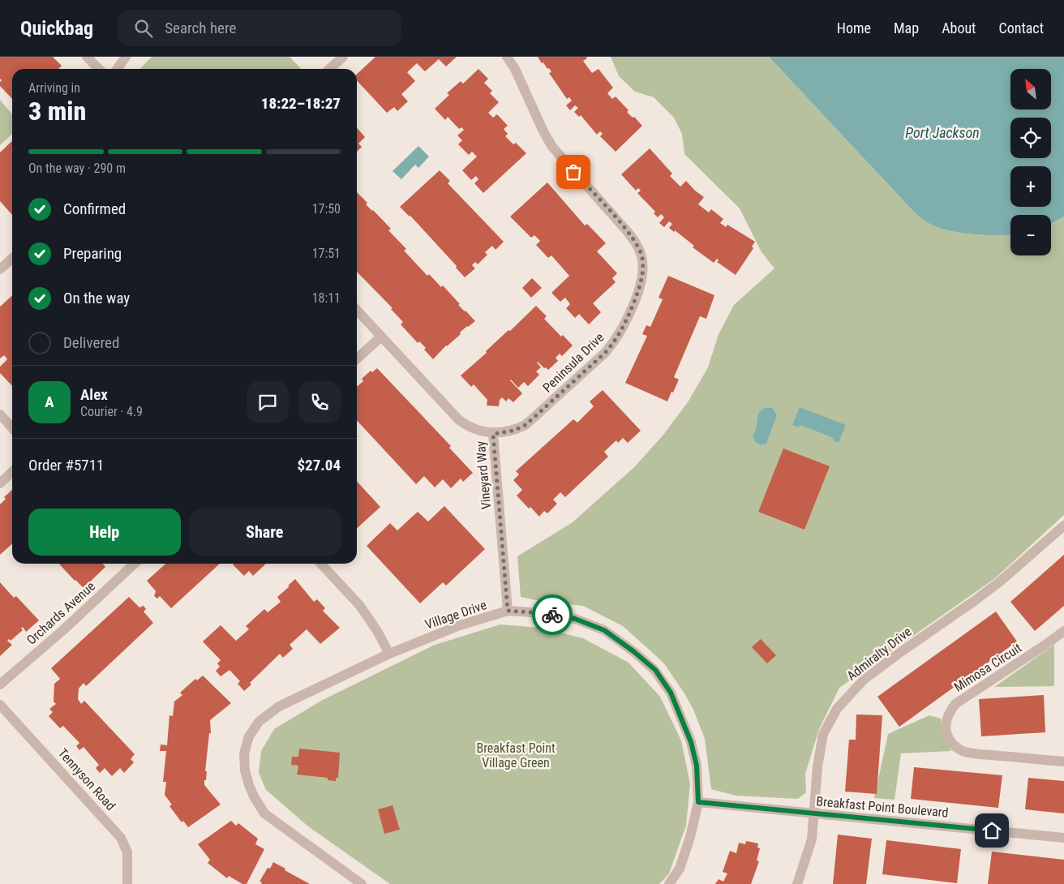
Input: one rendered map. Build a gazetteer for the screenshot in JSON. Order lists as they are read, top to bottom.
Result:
{
  "streets": {
    "street": [
      "Peninsula Drive",
      "Vineyard Way",
      "Orchards Avenue",
      "Village Drive",
      "Admiralty Drive",
      "Mimosa Circuit",
      "Tennyson Road",
      "Breakfast Point Boulevard"
    ]
  },
  "crossings": [
    ["Peninsula Drive", "Vineyard Way"],
    ["Vineyard Way", "Village Drive"],
    ["Village Drive", "Breakfast Point Boulevard"],
    ["Admiralty Drive", "Breakfast Point Boulevard"]
  ],
  "water": ["Port Jackson"],
  "parks": ["Breakfast Point Village Green"],
  "north": "top left",
  "page": {
    "header": "Quickbag",
    "search": "Search here",
    "nav": [
      "Home",
      "Map",
      "About",
      "Contact"
    ],
    "map_buttons": ["+", "−"],
    "heading": ["3 min", "Arriving in", "18:22–18:27"],
    "panel": [
      "Alex",
      "Courier · 4.9",
      "Order #5711",
      "$27.04"
    ],
    "bar": "On the way · 290 m",
    "list": [
      ["Confirmed", "17:50"],
      ["Preparing", "17:51"],
      ["On the way", "18:11"],
      "Delivered"
    ],
    "round": "A",
    "buttons": ["Help", "Share"]
  }
}
